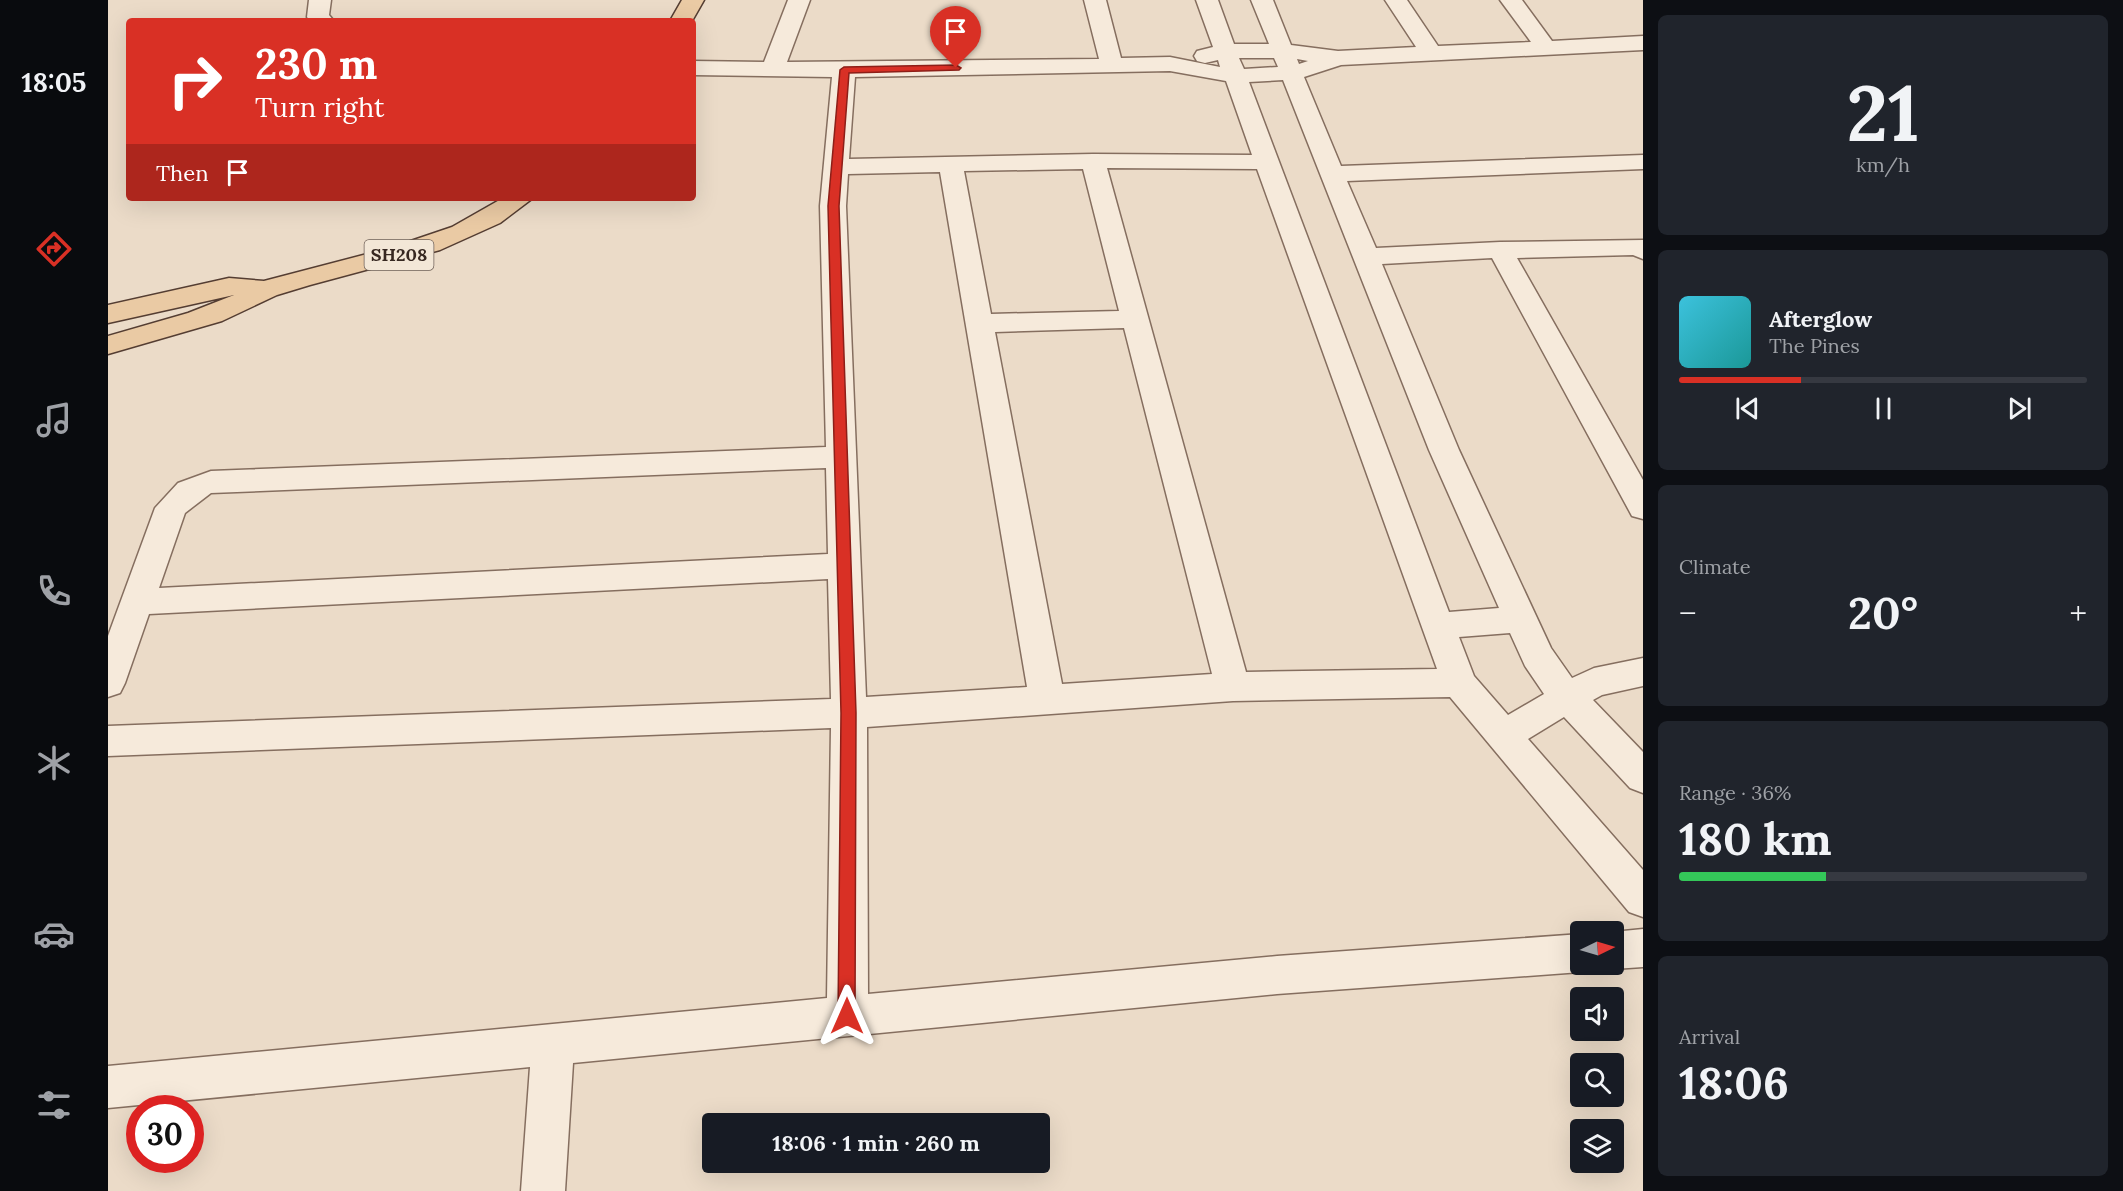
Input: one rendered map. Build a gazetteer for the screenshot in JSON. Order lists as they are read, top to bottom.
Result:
{
  "streets": {
    "main road": ["SH208"]
  },
  "north": "right",
  "page": {
    "tabs": "18:05",
    "tile": [
      ["21", "km/h"],
      "Climate",
      ["Range · 36%", "180 km"],
      ["Arrival", "18:06"]
    ],
    "turn": ["230 m", "Turn right"],
    "then": "Then",
    "song": ["Afterglow", "The Pines"],
    "heat": ["−", "20°", "+"],
    "limit": "30",
    "trip": "18:06 · 1 min · 260 m"
  }
}
